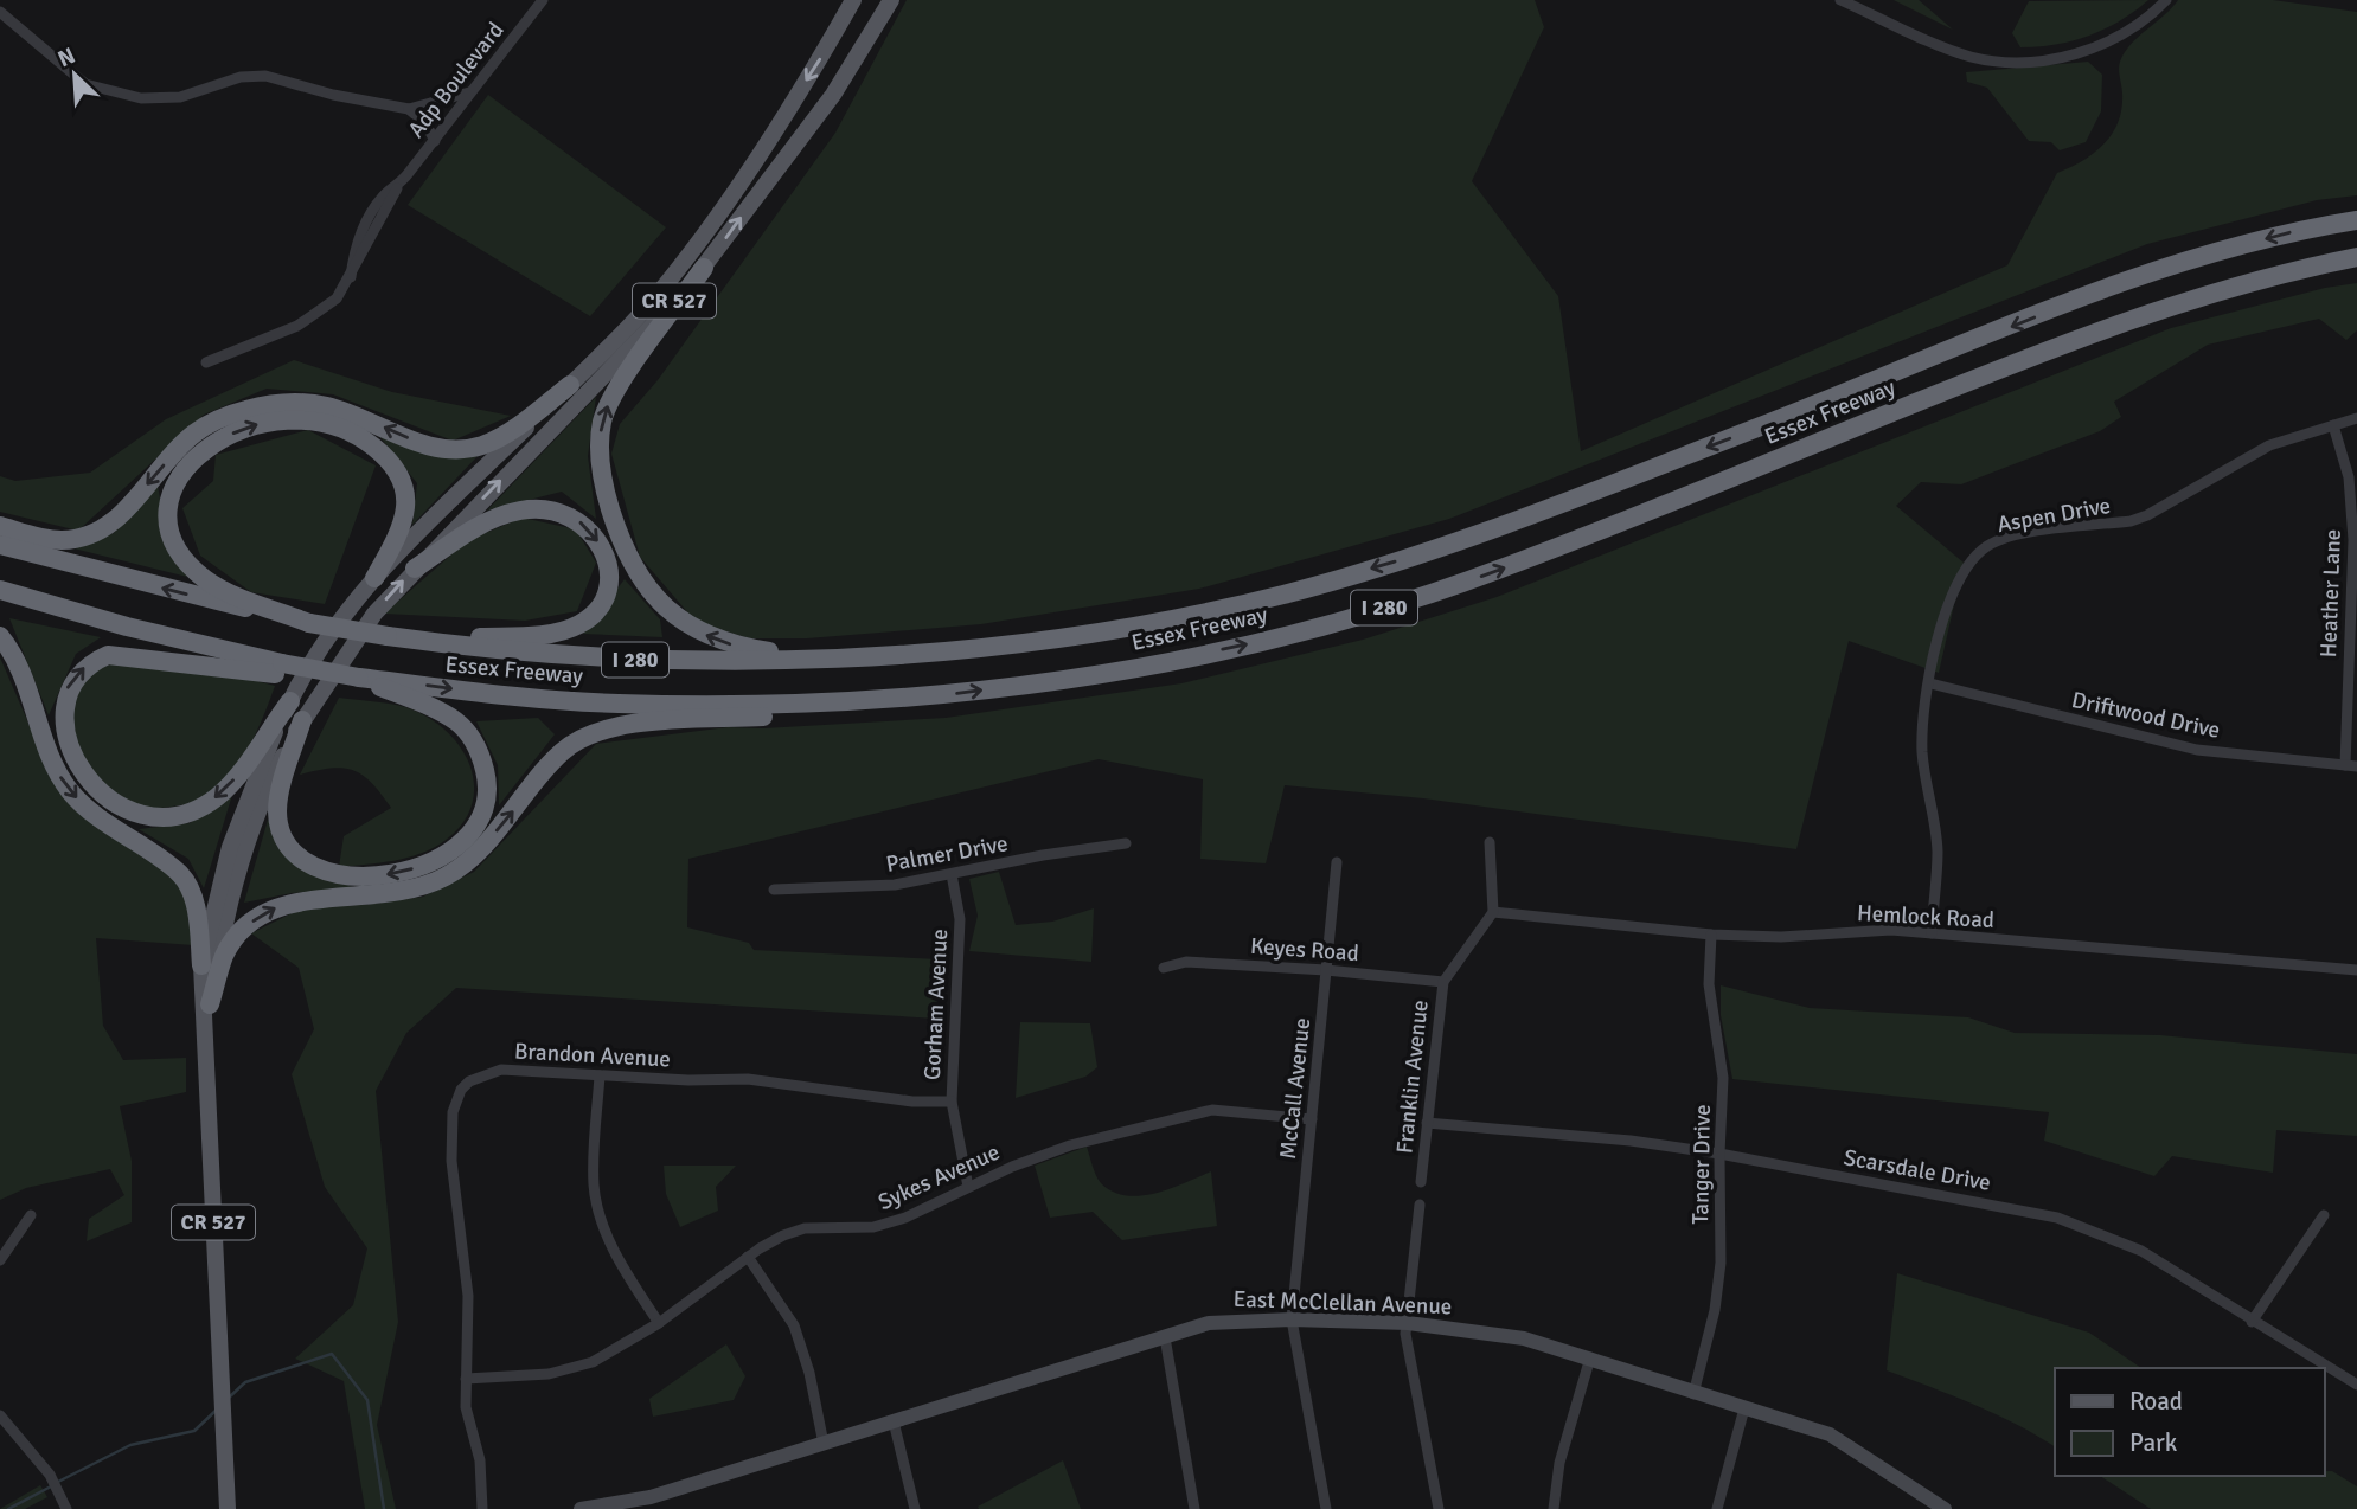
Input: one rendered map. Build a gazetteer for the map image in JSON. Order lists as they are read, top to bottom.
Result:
{
  "streets": {
    "highway": ["Essex Freeway", "I 280"],
    "main road": ["CR 527"],
    "street": [
      "Adp Boulevard",
      "Aspen Drive",
      "Heather Lane",
      "Driftwood Drive",
      "Palmer Drive",
      "Hemlock Road",
      "Keyes Road",
      "Gorham Avenue",
      "Brandon Avenue",
      "Franklin Avenue",
      "McCall Avenue",
      "Tanger Drive",
      "Scarsdale Drive",
      "Sykes Avenue",
      "East McClellan Avenue"
    ]
  },
  "crossings": [
    ["Aspen Drive", "Heather Lane"],
    ["Aspen Drive", "Driftwood Drive"],
    ["Aspen Drive", "Hemlock Road"],
    ["Heather Lane", "Driftwood Drive"],
    ["Palmer Drive", "Gorham Avenue"],
    ["Hemlock Road", "Franklin Avenue"],
    ["Hemlock Road", "Tanger Drive"],
    ["Keyes Road", "Franklin Avenue"],
    ["Keyes Road", "McCall Avenue"],
    ["Gorham Avenue", "Brandon Avenue"],
    ["Gorham Avenue", "Sykes Avenue"],
    ["Brandon Avenue", "Sykes Avenue"],
    ["Franklin Avenue", "Scarsdale Drive"],
    ["McCall Avenue", "Sykes Avenue"],
    ["McCall Avenue", "East McClellan Avenue"],
    ["Tanger Drive", "Scarsdale Drive"],
    ["Tanger Drive", "East McClellan Avenue"]
  ],
  "legend": ["Road", "Park"],
  "north": "top left"
}
